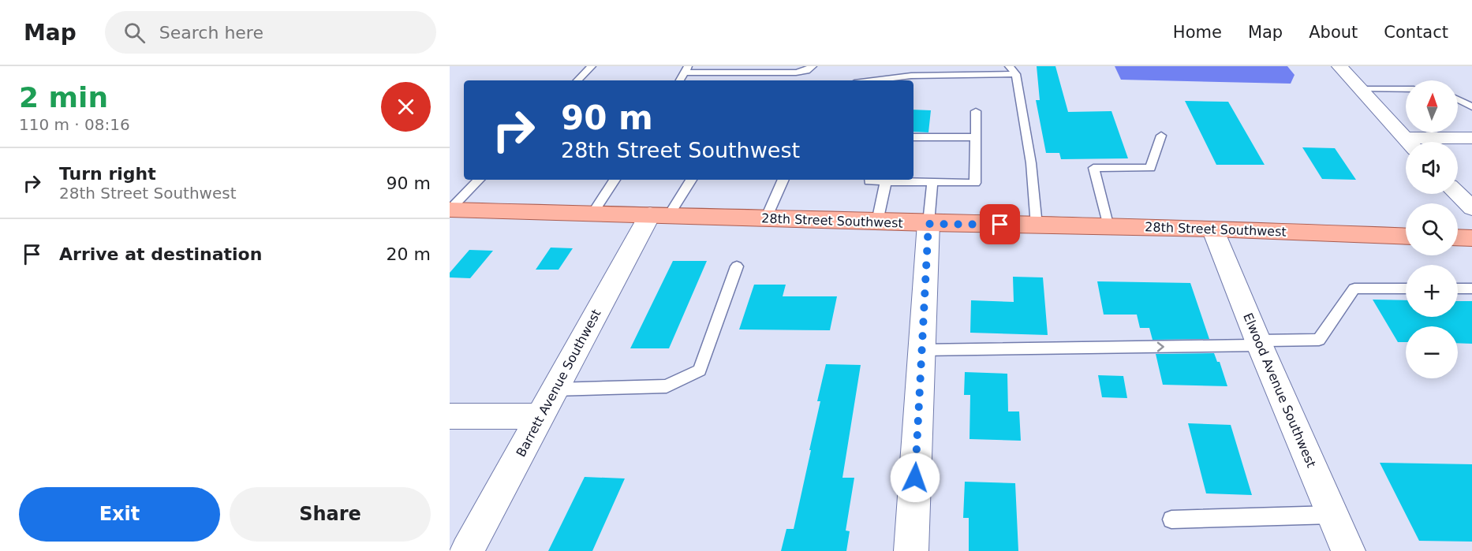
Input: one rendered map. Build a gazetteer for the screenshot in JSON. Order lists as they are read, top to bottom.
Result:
{
  "streets": {
    "main road": ["28th Street Southwest"],
    "street": ["Barrett Avenue Southwest", "Elwood Avenue Southwest"]
  },
  "crossings": [
    ["28th Street Southwest", "Barrett Avenue Southwest"],
    ["28th Street Southwest", "Elwood Avenue Southwest"]
  ],
  "north": "top",
  "page": {
    "header": "Map",
    "search": "Search here",
    "nav": [
      "Home",
      "Map",
      "About",
      "Contact"
    ],
    "heading": ["2 min", "110 m · 08:16"],
    "map_buttons": ["+", "−"],
    "turn": ["90 m", "28th Street Southwest"],
    "list": [
      {
        "name": "Turn right",
        "note": "28th Street Southwest",
        "value": "90 m"
      },
      {
        "name": "Arrive at destination",
        "value": "20 m"
      }
    ],
    "buttons": ["Exit", "Share"]
  }
}
